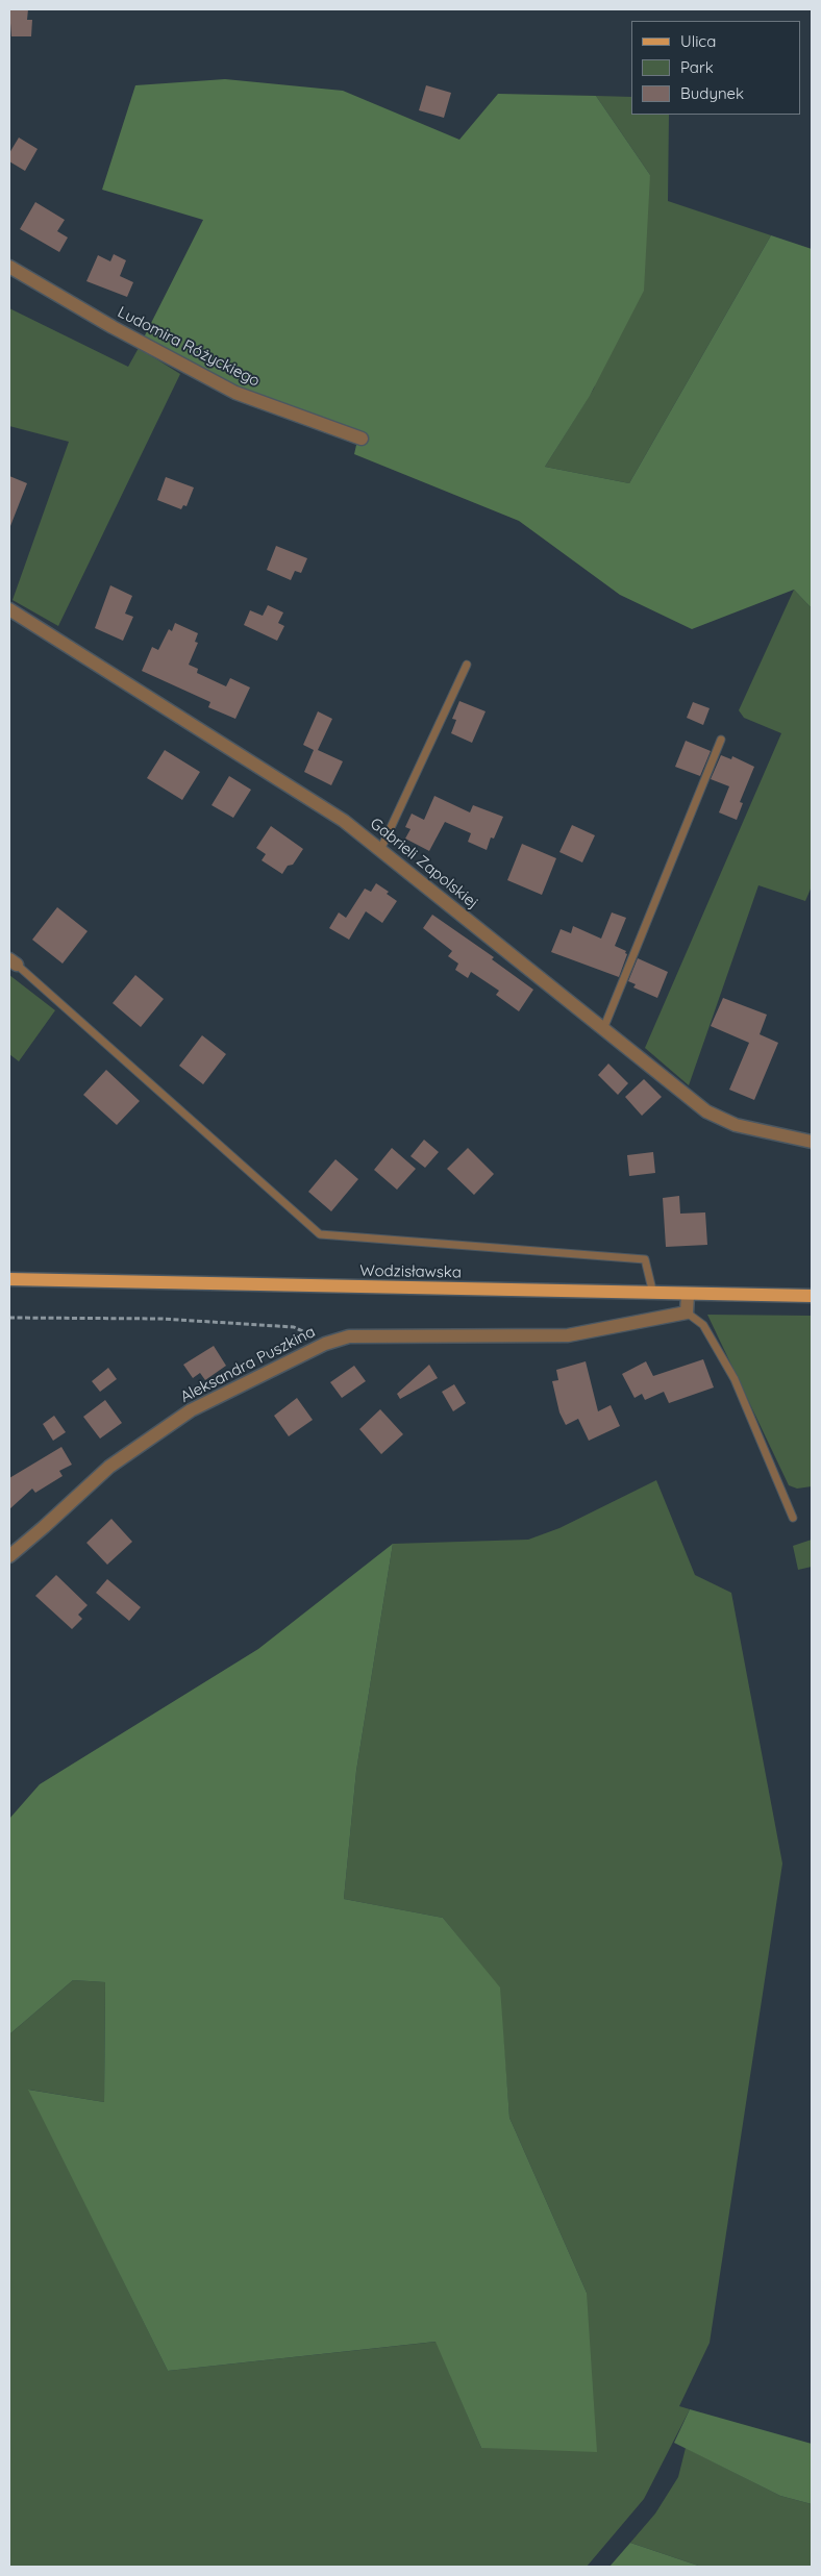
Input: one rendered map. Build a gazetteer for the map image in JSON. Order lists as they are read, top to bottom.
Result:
{
  "streets": {
    "main road": ["Wodzisławska"],
    "street": ["Ludomira Różyckiego", "Gabrieli Zapolskiej", "Aleksandra Puszkina"]
  },
  "legend": ["Ulica", "Park", "Budynek"]
}
